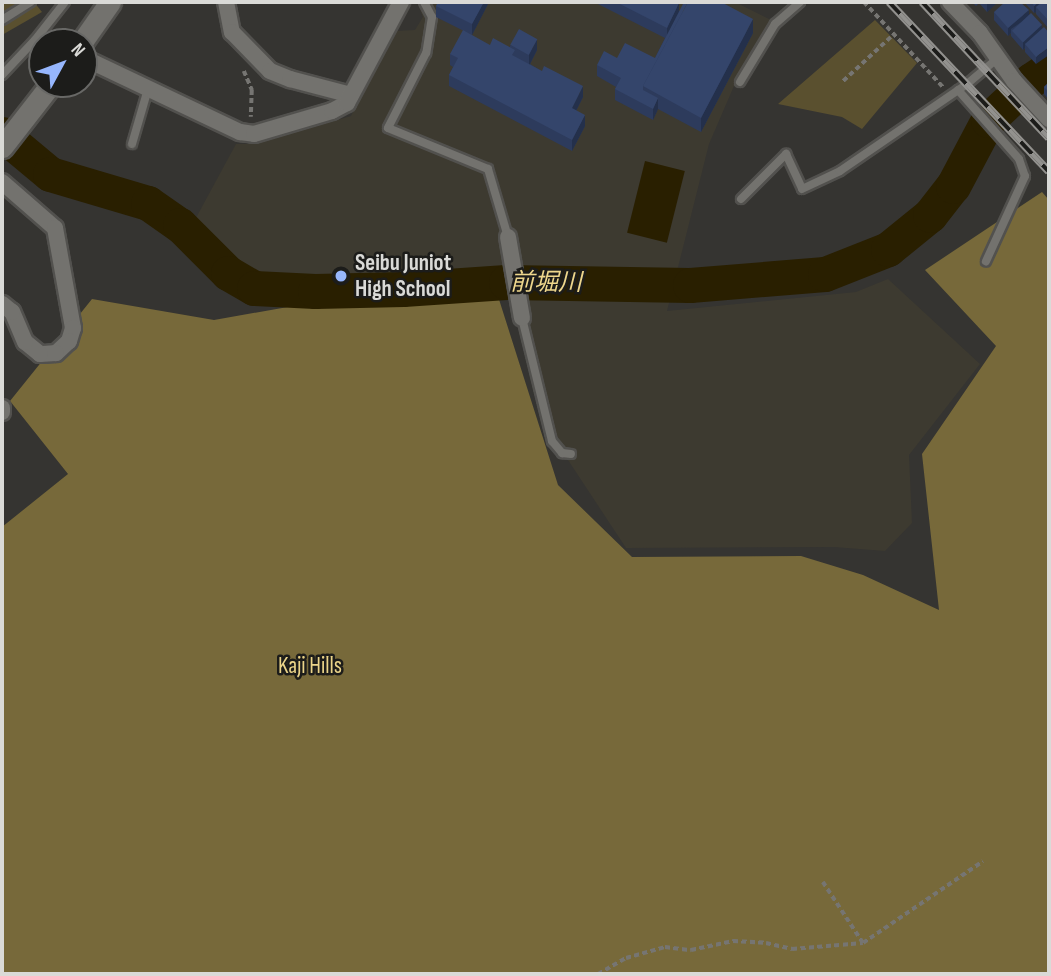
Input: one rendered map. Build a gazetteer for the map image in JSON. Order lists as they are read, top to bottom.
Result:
{
  "water": ["前堀川"],
  "parks": ["Kaji Hills"],
  "places": ["Seibu Juniot High School"],
  "north": "top right"
}
